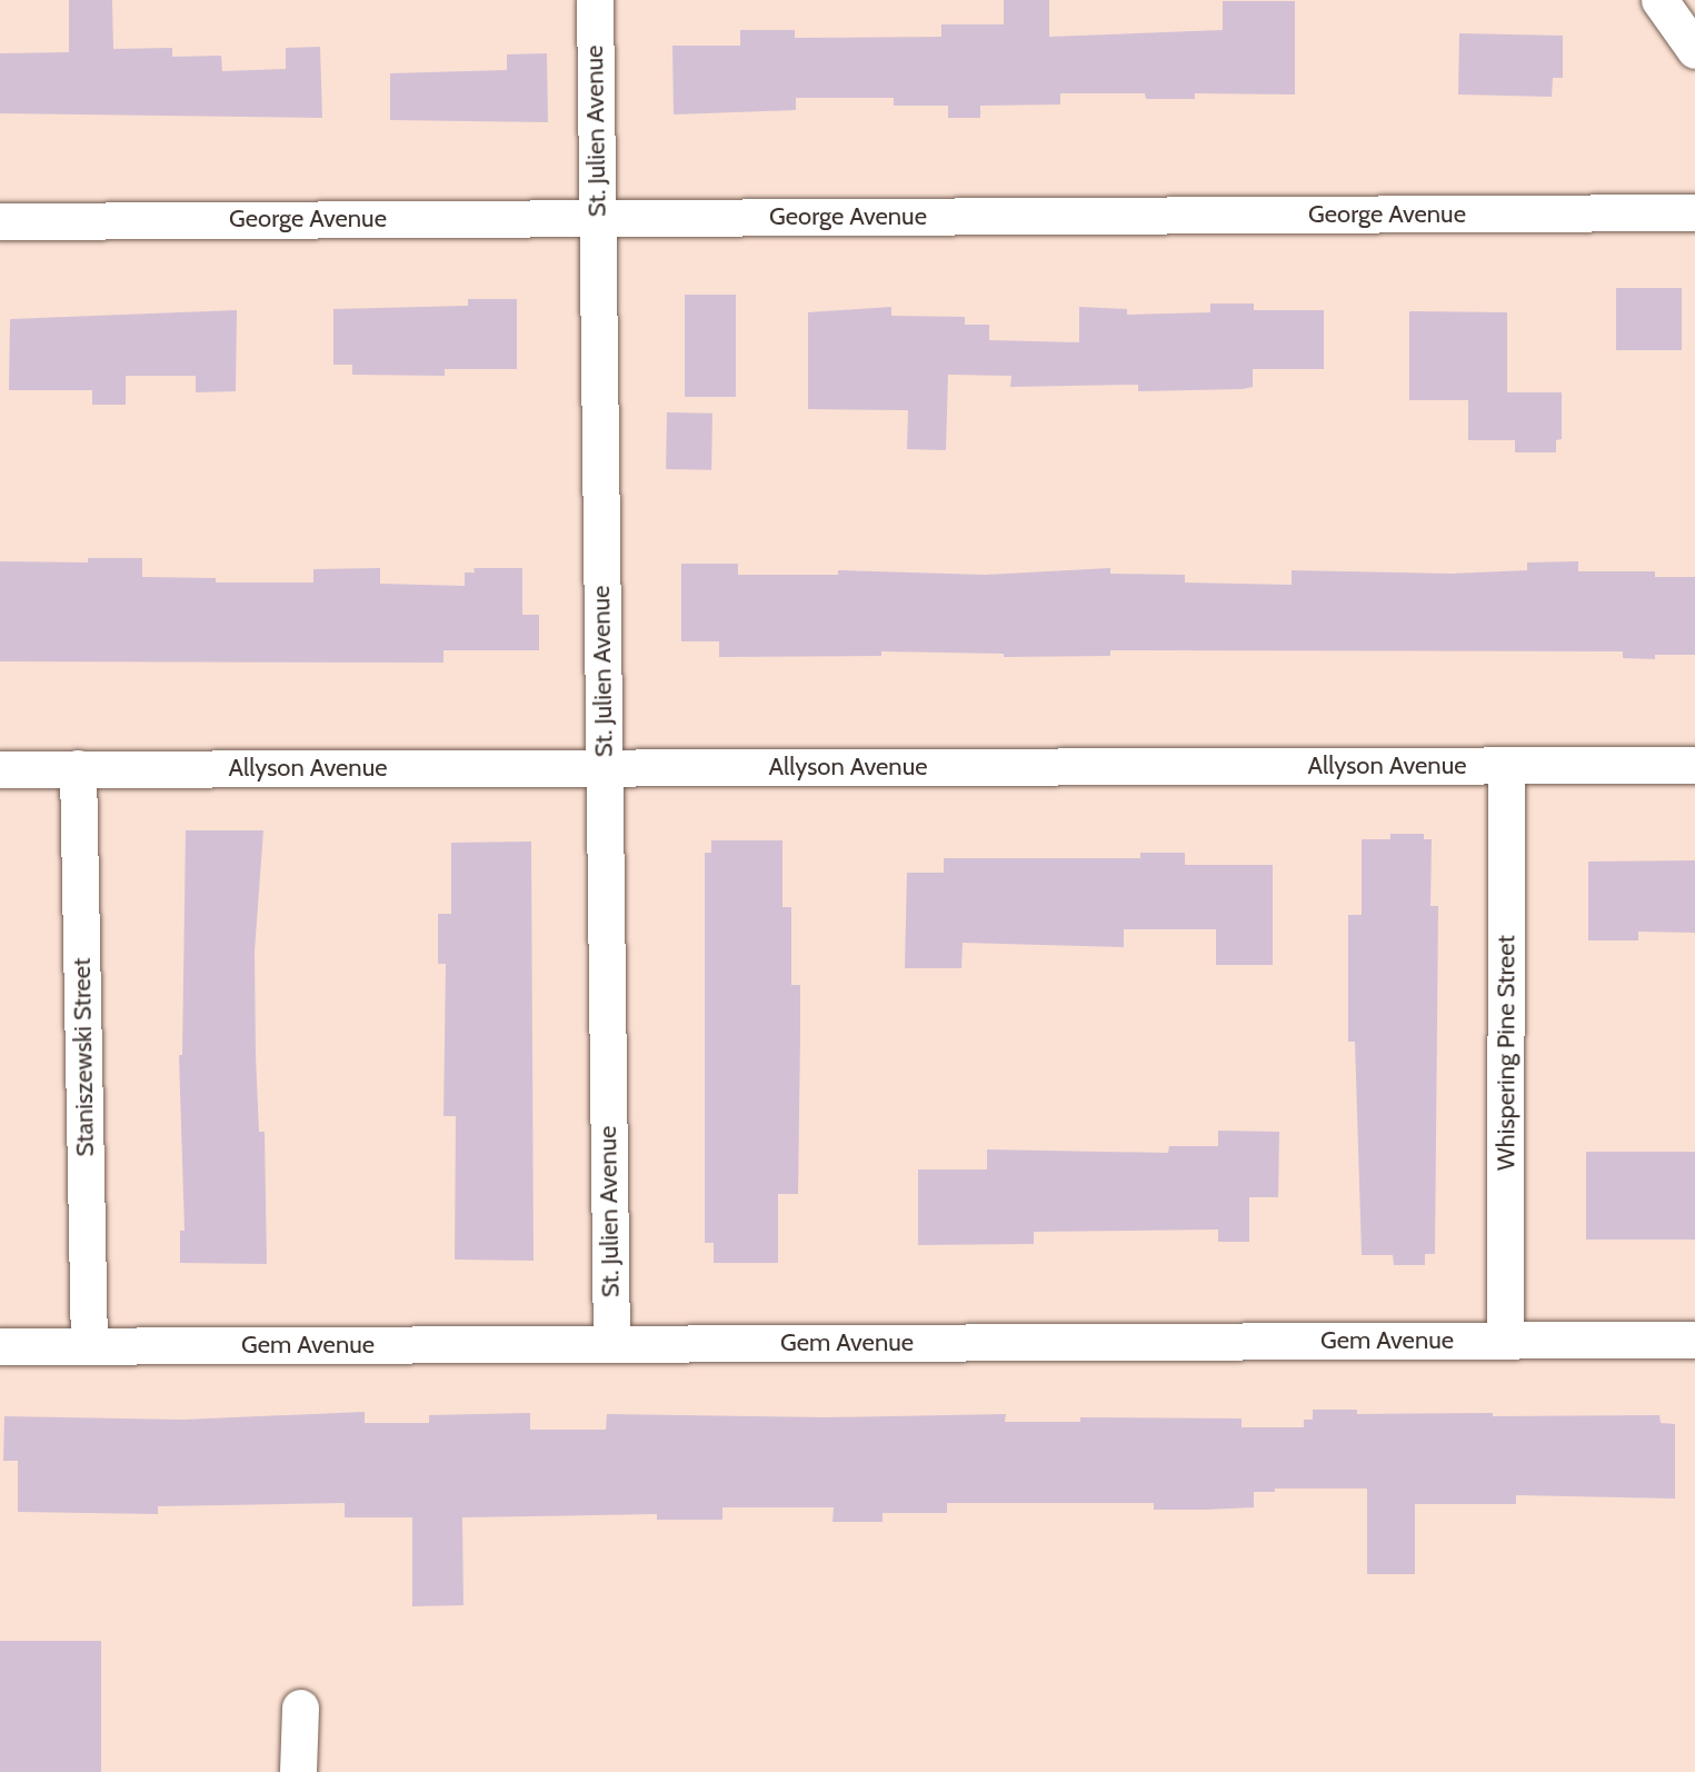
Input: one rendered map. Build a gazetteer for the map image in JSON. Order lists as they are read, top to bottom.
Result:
{
  "streets": {
    "street": [
      "St. Julien Avenue",
      "George Avenue",
      "Allyson Avenue",
      "Whispering Pine Street",
      "Staniszewski Street",
      "Gem Avenue"
    ]
  },
  "crossings": [
    ["St. Julien Avenue", "George Avenue"],
    ["St. Julien Avenue", "Allyson Avenue"],
    ["St. Julien Avenue", "Gem Avenue"],
    ["Allyson Avenue", "Whispering Pine Street"],
    ["Allyson Avenue", "Staniszewski Street"],
    ["Whispering Pine Street", "Gem Avenue"],
    ["Staniszewski Street", "Gem Avenue"]
  ]
}
